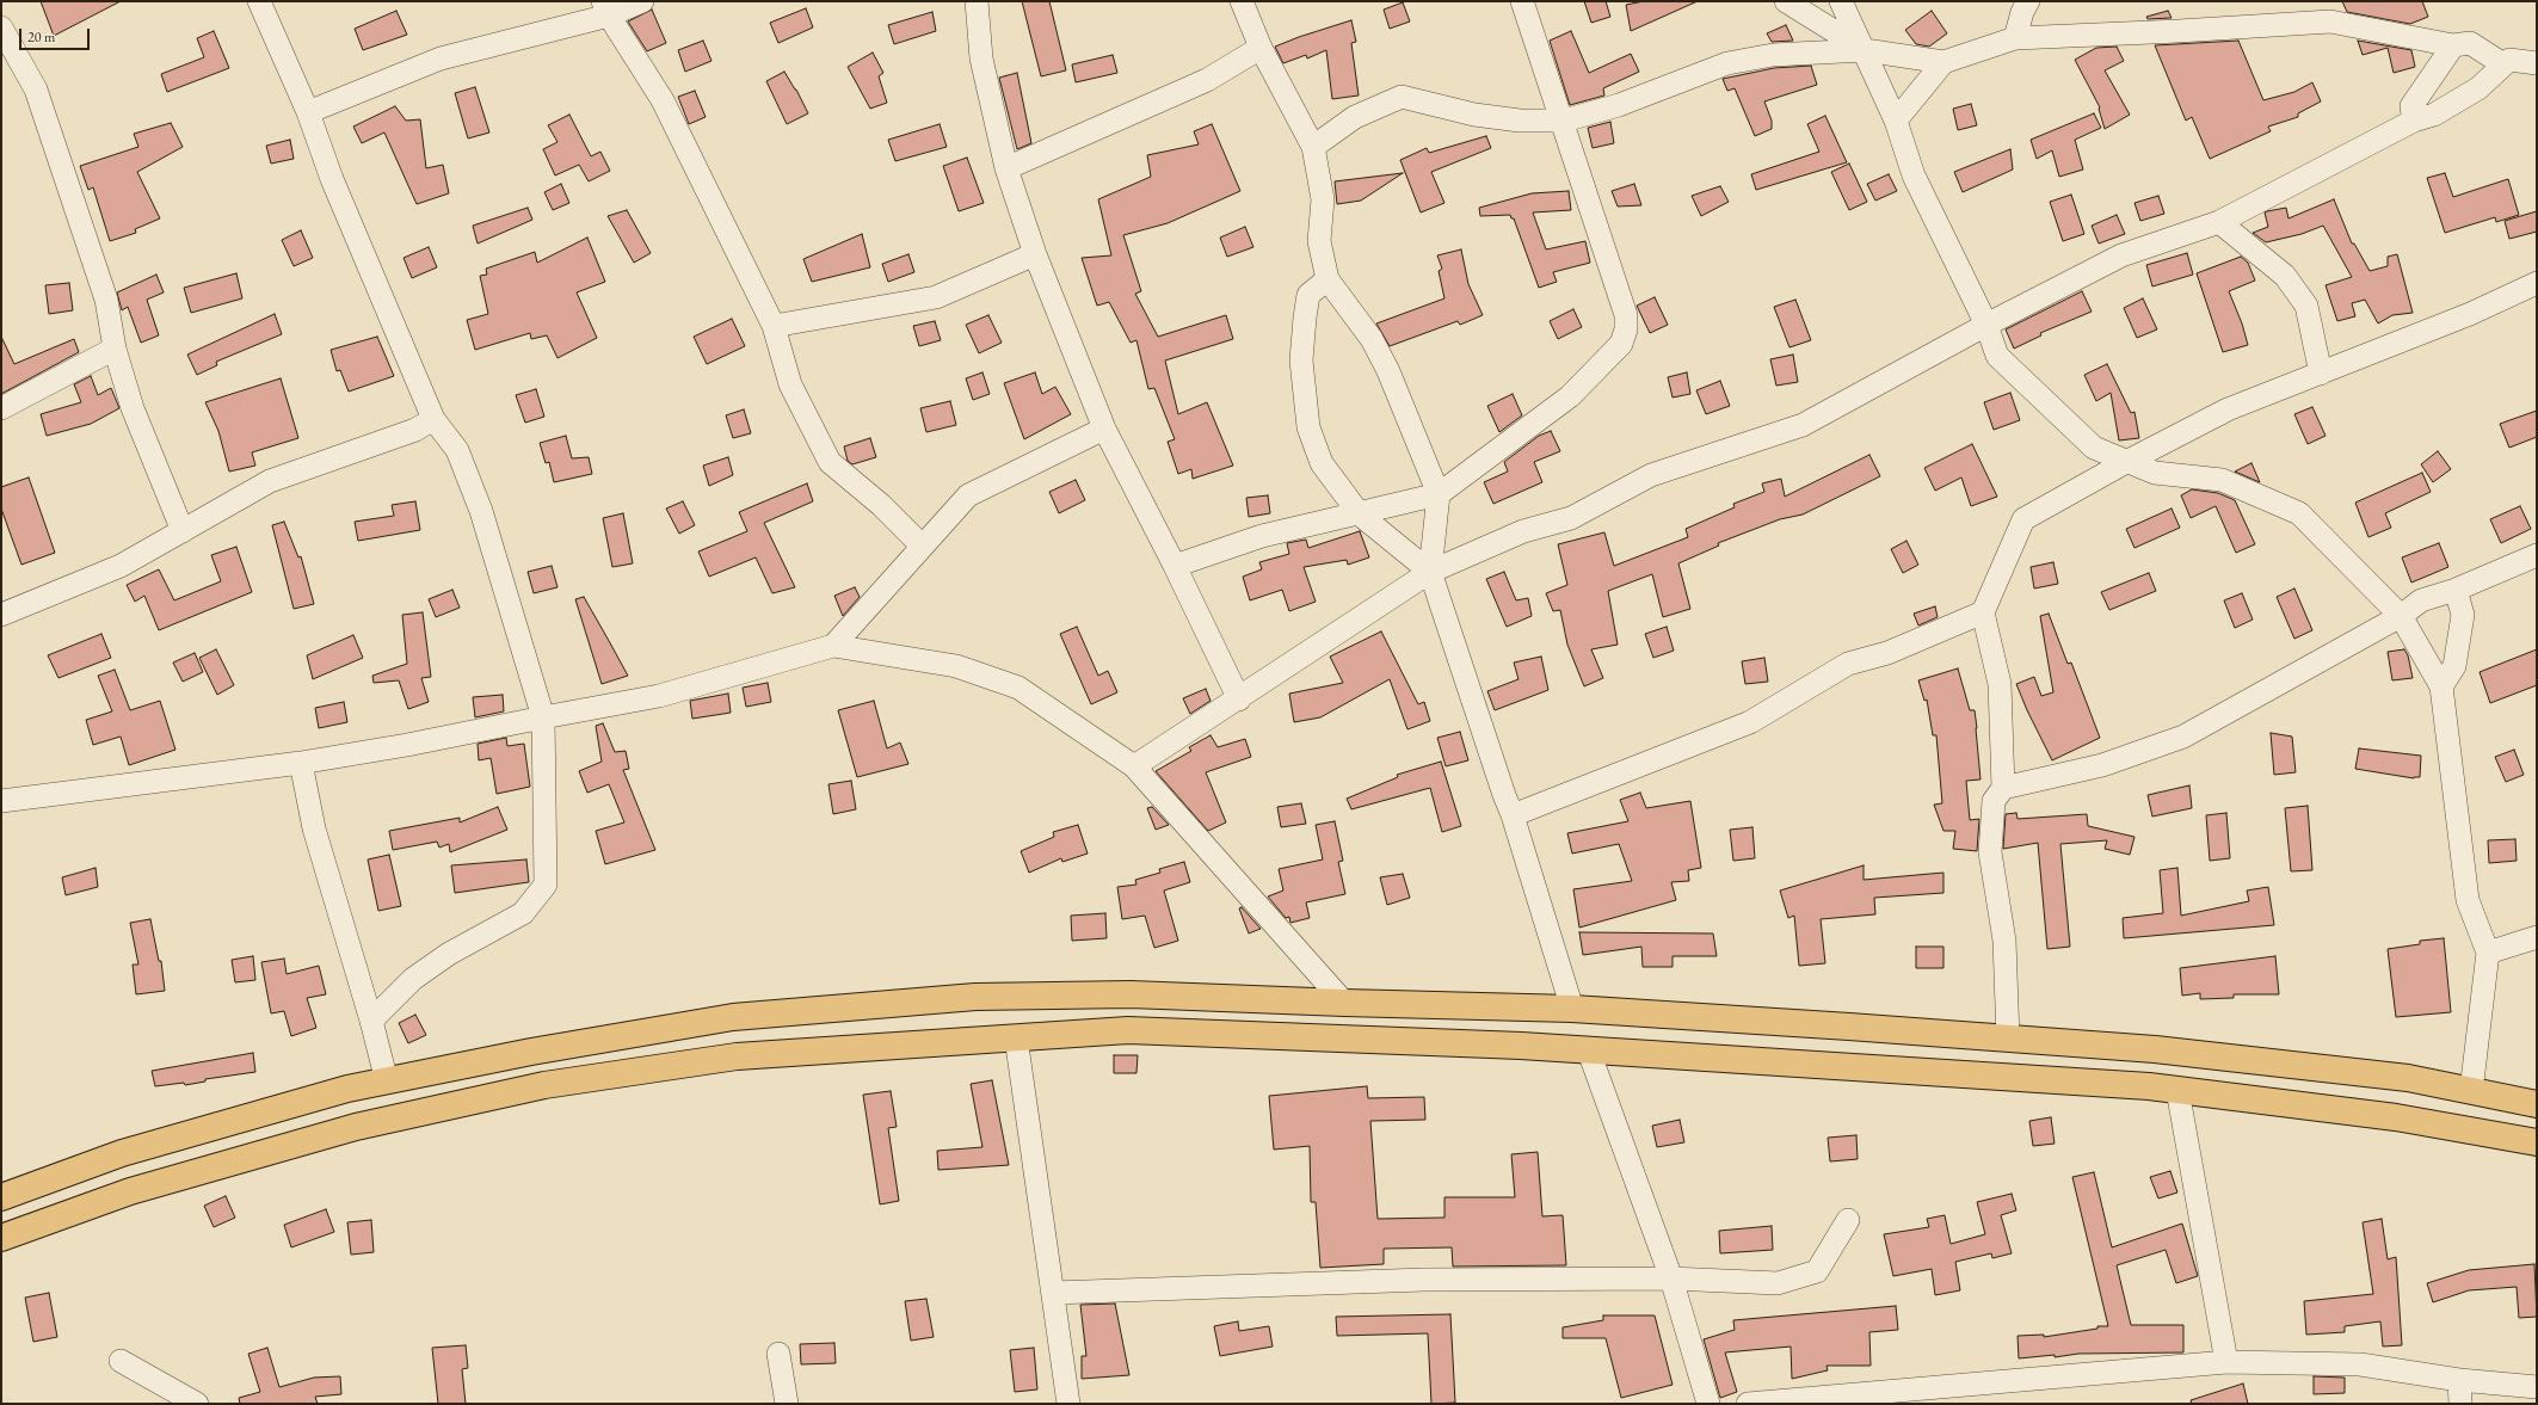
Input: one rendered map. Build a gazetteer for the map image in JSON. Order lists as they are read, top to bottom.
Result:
{
  "scale_bar": "20 m"
}
